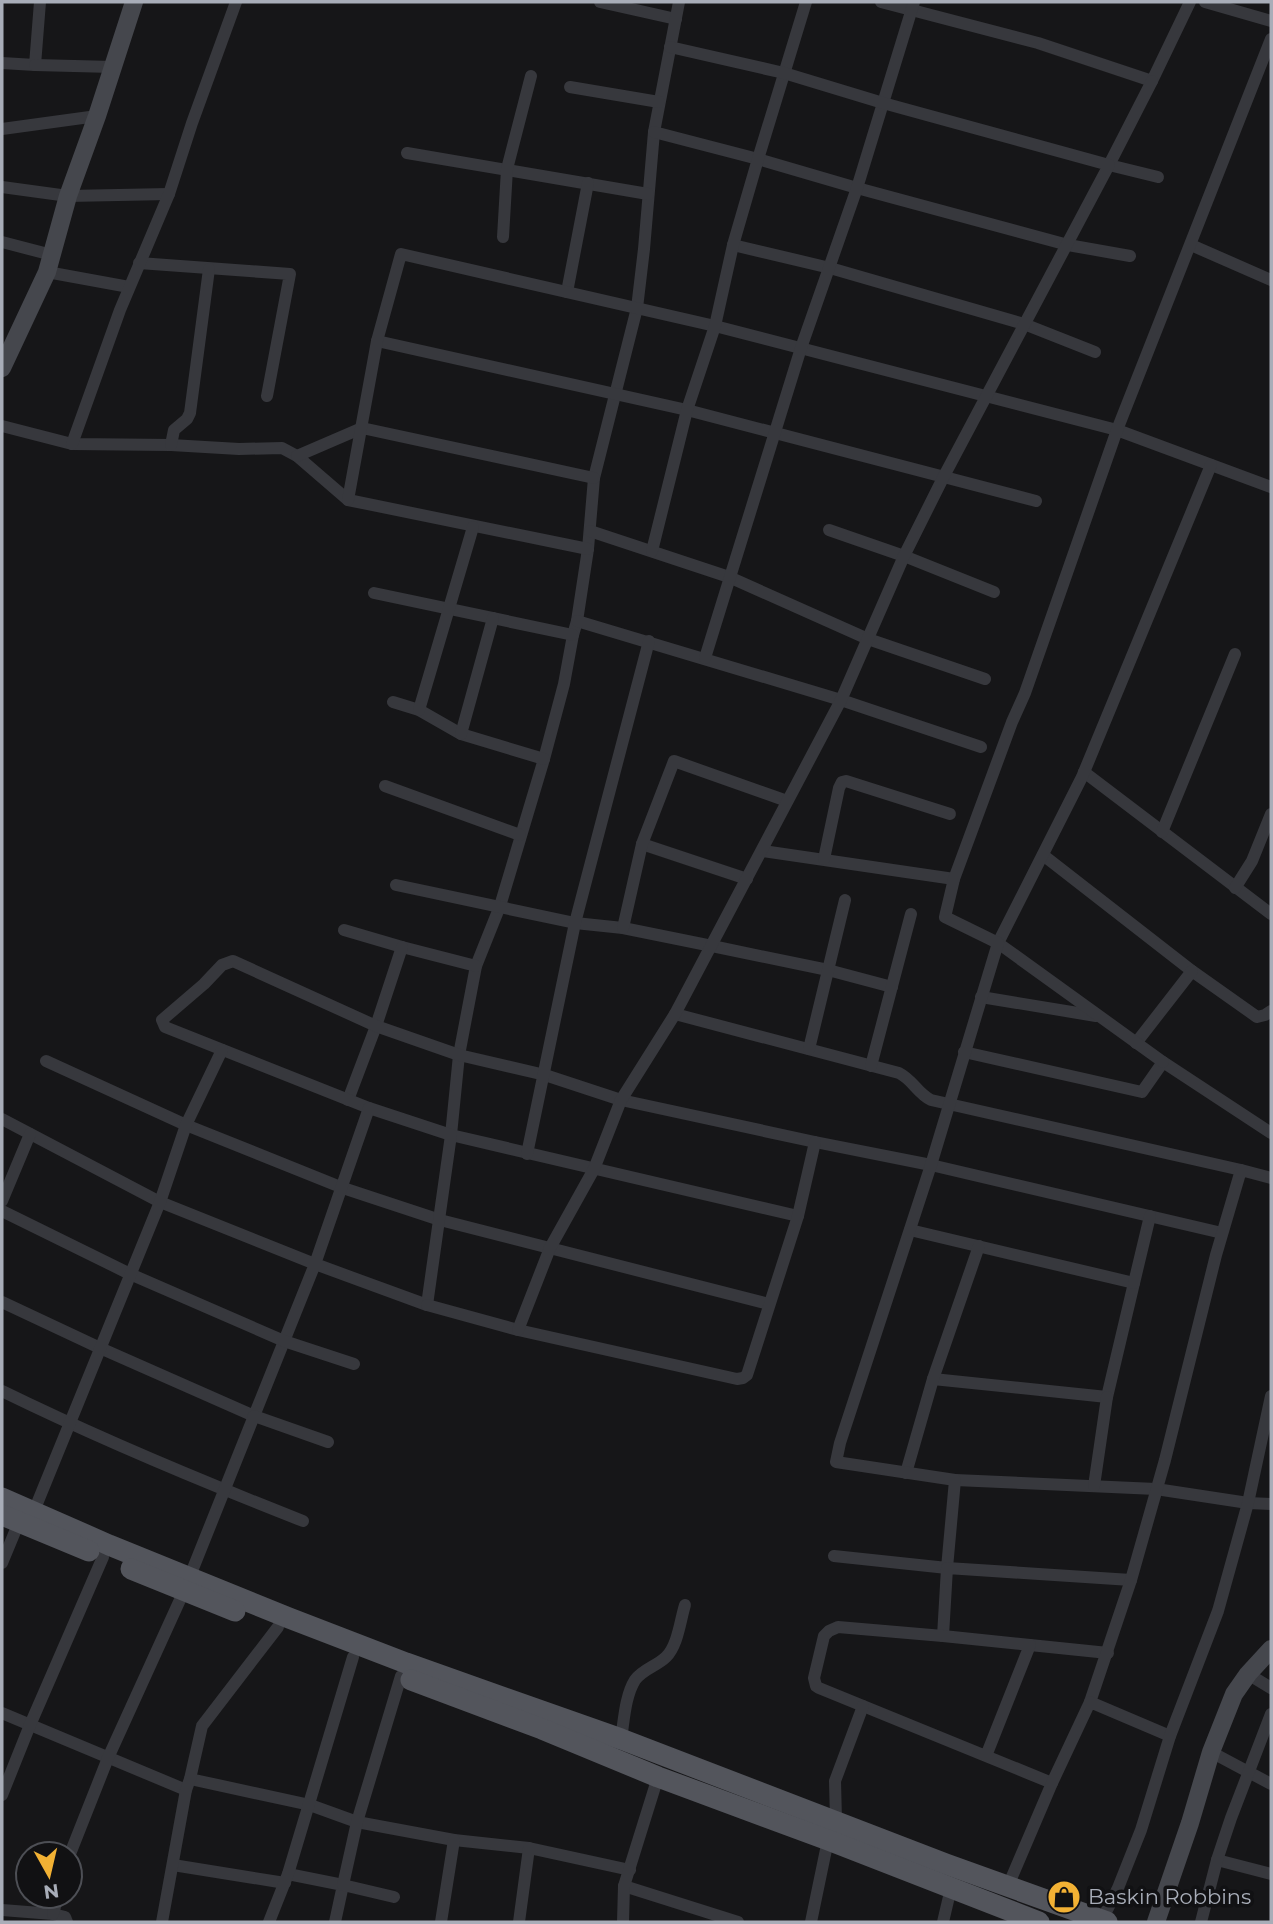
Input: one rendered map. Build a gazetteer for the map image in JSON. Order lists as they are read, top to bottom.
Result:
{
  "places": {
    "shop": ["Baskin Robbins"]
  },
  "north": "bottom"
}
